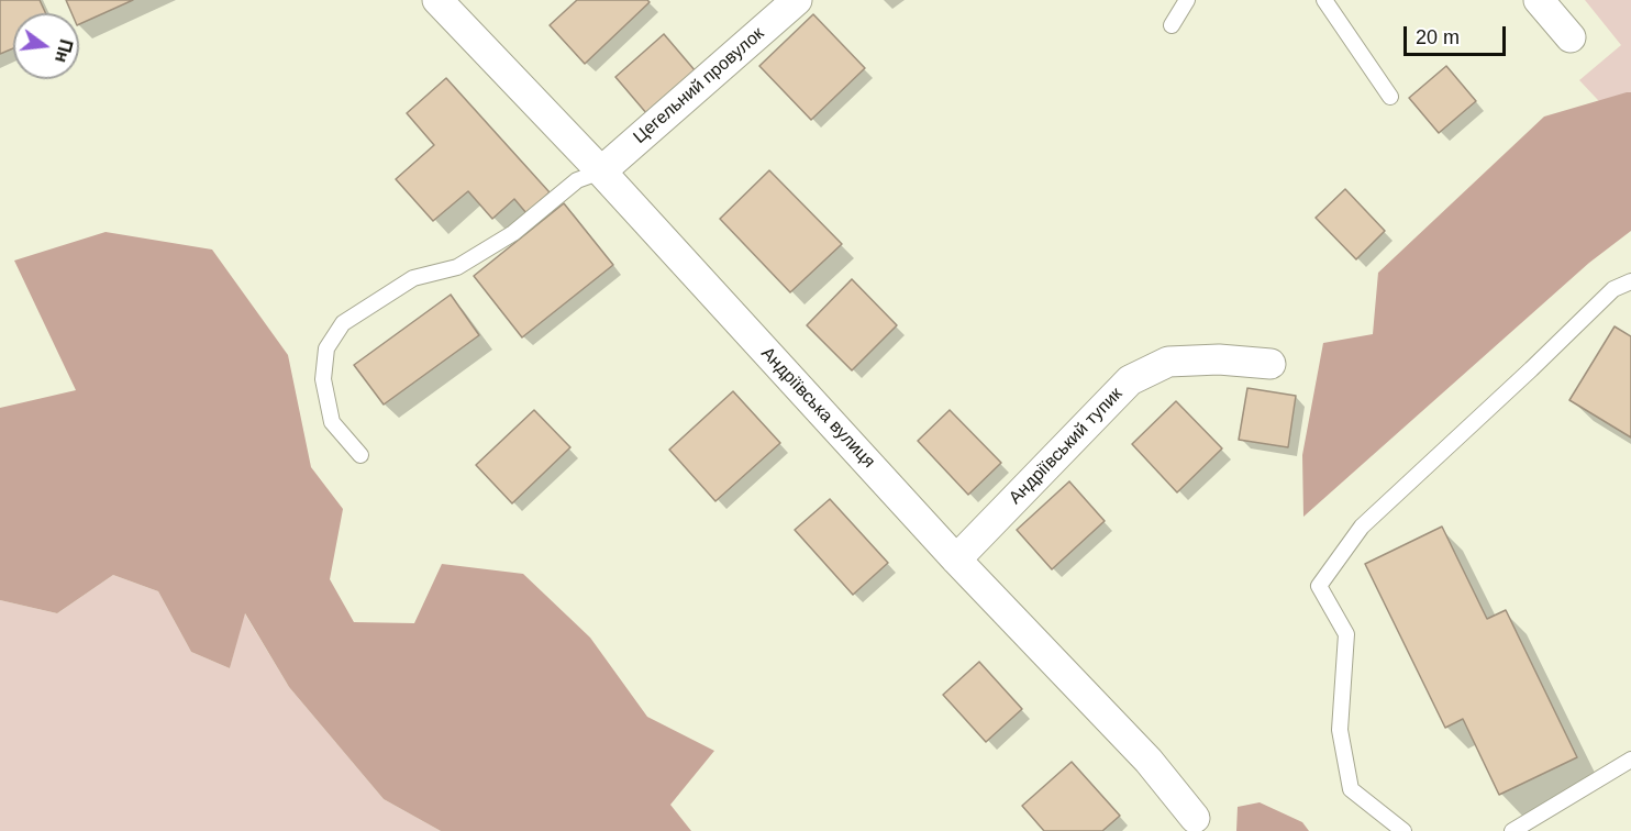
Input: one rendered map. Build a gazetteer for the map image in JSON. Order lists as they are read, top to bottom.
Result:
{
  "streets": {
    "street": ["Цегельний провулок", "Андріївська вулиця", "Андріївський тупик"]
  },
  "crossings": [
    ["Цегельний провулок", "Андріївська вулиця"],
    ["Андріївська вулиця", "Андріївський тупик"]
  ],
  "scale_bar": "20 m",
  "north": "right"
}
